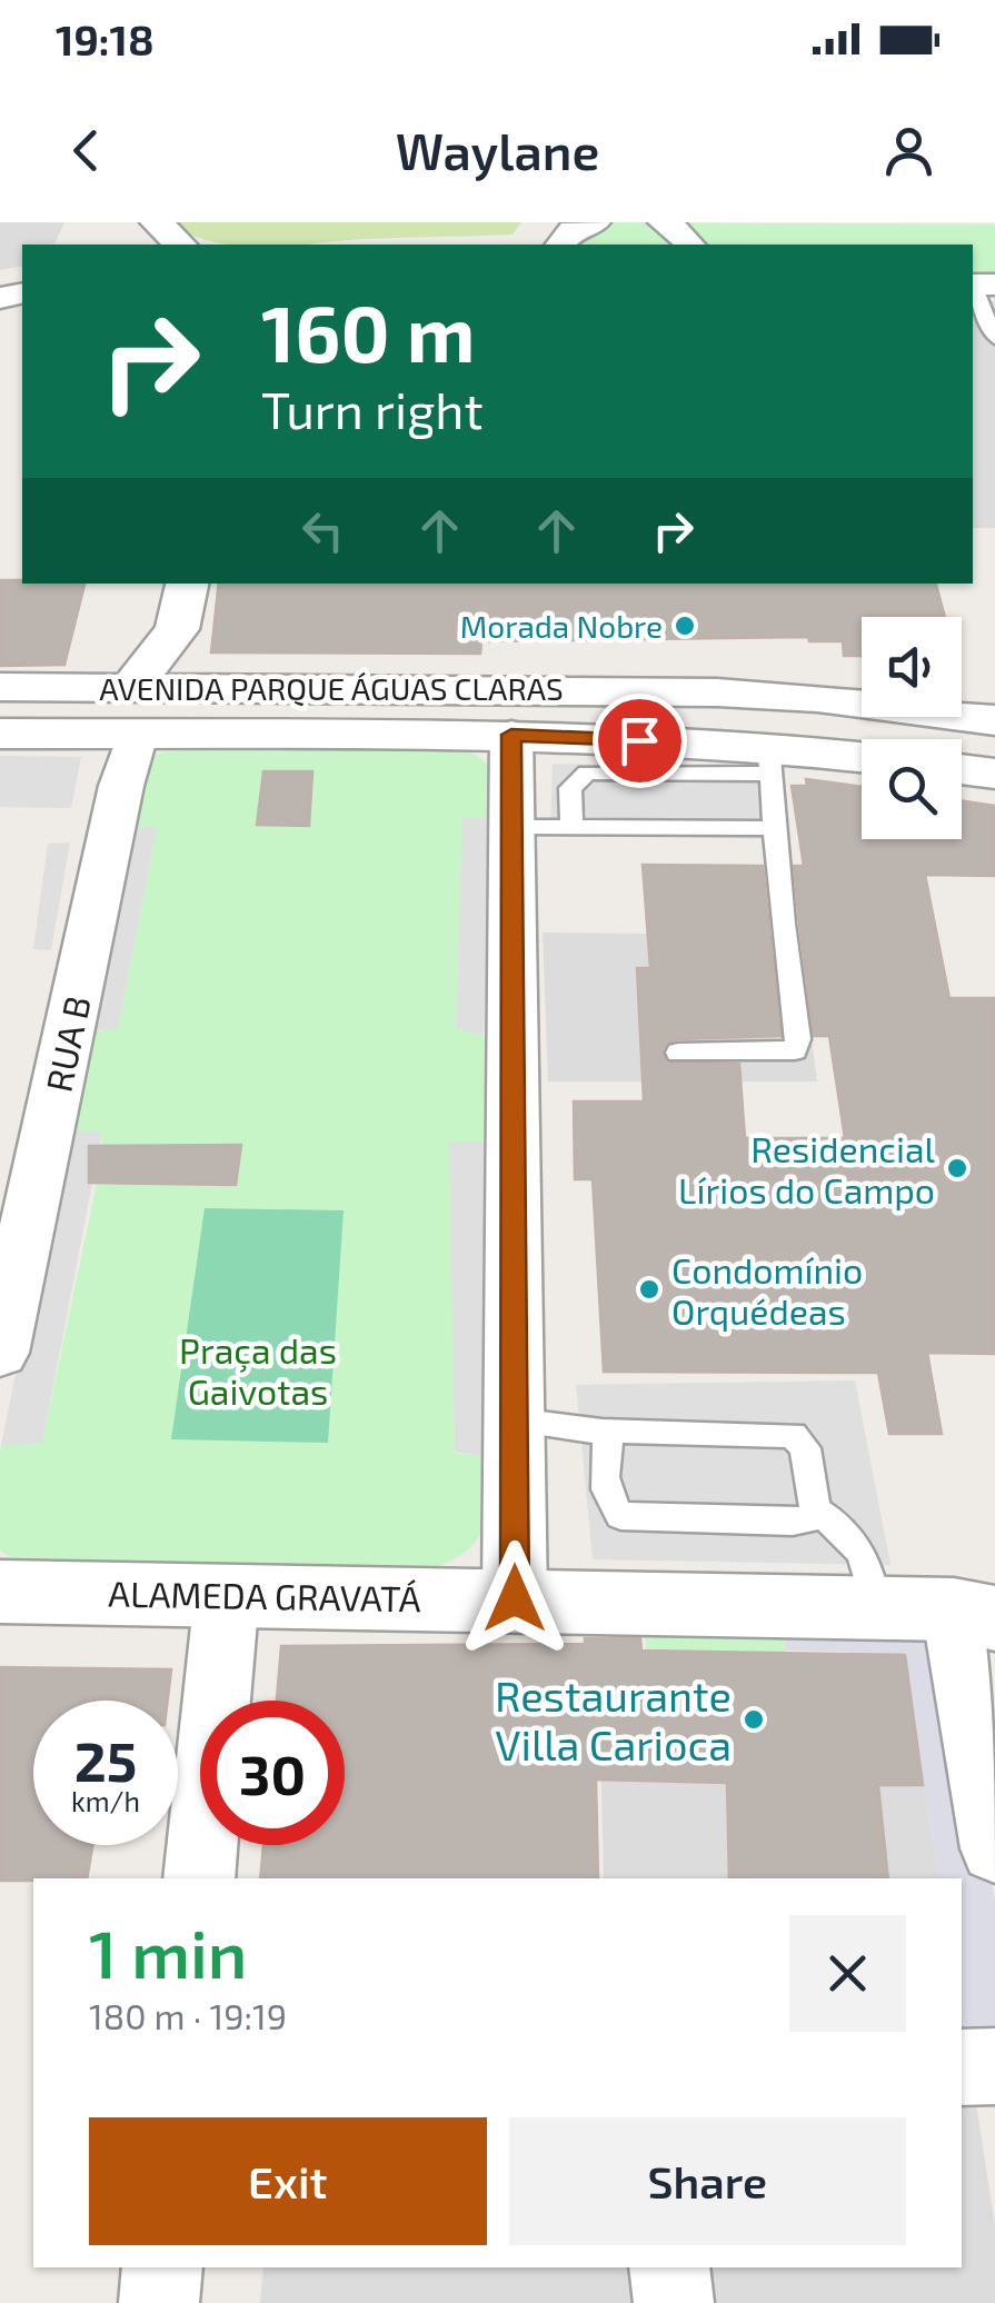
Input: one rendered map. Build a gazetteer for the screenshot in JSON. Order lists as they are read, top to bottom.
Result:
{
  "streets": {
    "street": ["AVENIDA PARQUE ÁGUAS CLARAS", "RUA B", "ALAMEDA GRAVATÁ"]
  },
  "crossings": [
    ["AVENIDA PARQUE ÁGUAS CLARAS", "RUA B"]
  ],
  "parks": ["Praça das Gaivotas"],
  "places": [
    "Morada Nobre",
    "Residencial Lírios do Campo",
    "Condomínio Orquédeas",
    "Restaurante Villa Carioca"
  ],
  "page": {
    "status": "19:18",
    "header": "Waylane",
    "turn": ["160 m", "Turn right"],
    "speed": "25 km/h",
    "limit": "30",
    "heading": ["1 min", "180 m · 19:19"],
    "buttons": ["Exit", "Share"]
  }
}
